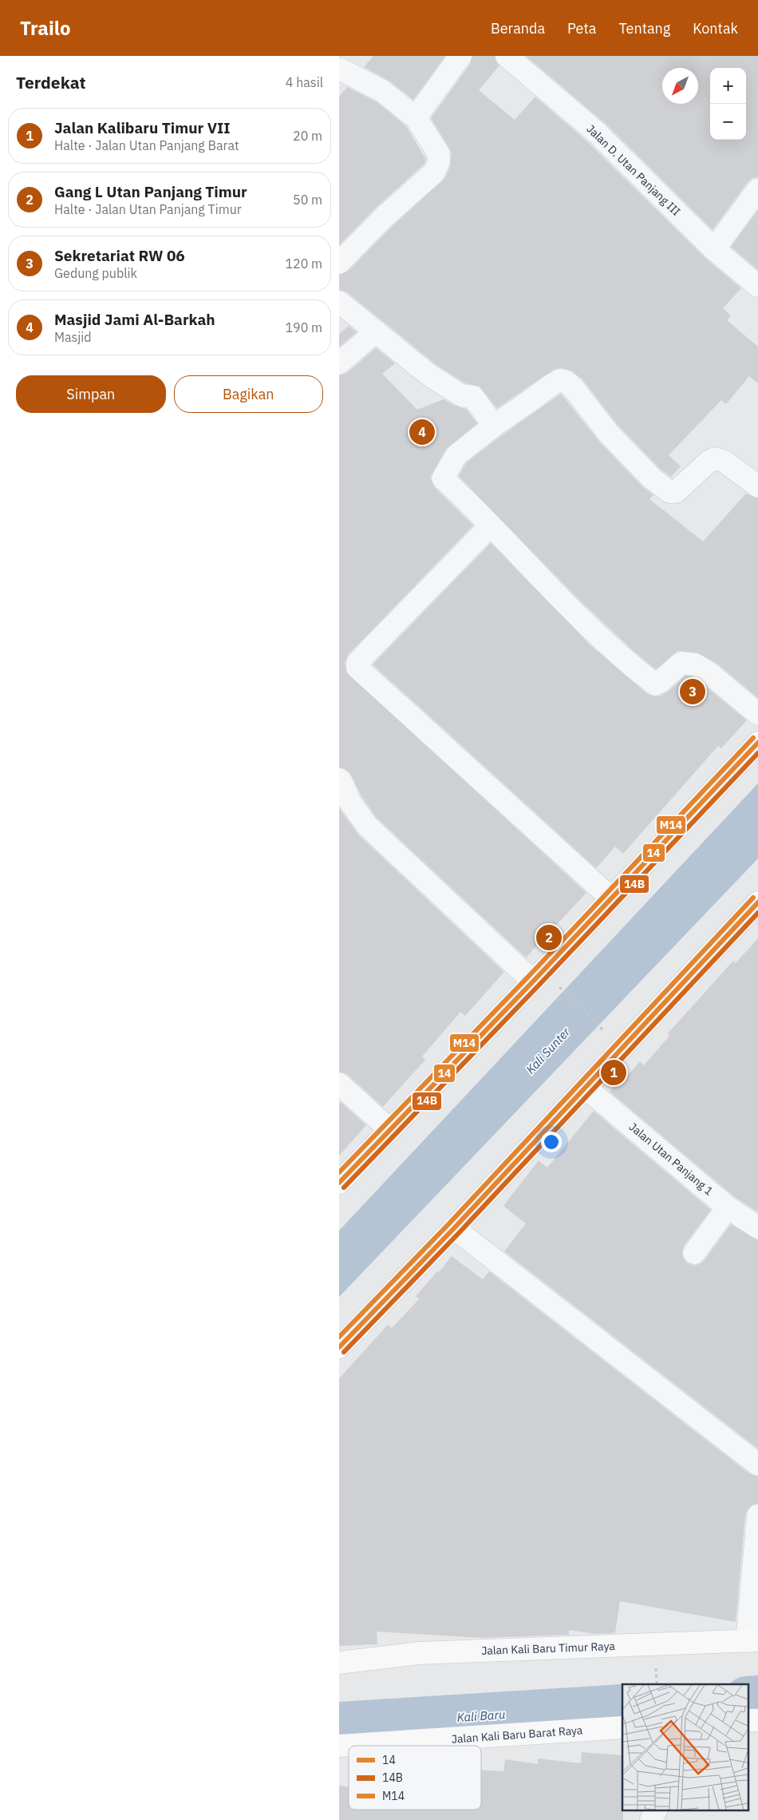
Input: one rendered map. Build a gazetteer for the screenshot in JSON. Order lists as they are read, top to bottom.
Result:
{
  "streets": {
    "main road": ["Jalan Kali Baru Timur Raya", "Jalan Kali Baru Barat Raya"],
    "street": ["Jalan D. Utan Panjang III", "Jalan Utan Panjang 1"]
  },
  "water": ["Kali Sunter", "Kali Baru"],
  "lines": ["transit line M14", "transit line 14", "transit line 14B"],
  "legend": ["14", "14B", "M14"],
  "north": "bottom left",
  "page": {
    "header": "Trailo",
    "nav": [
      "Beranda",
      "Peta",
      "Tentang",
      "Kontak"
    ],
    "heading": ["Terdekat", "4 hasil"],
    "map_buttons": ["+", "−"],
    "list": [
      {
        "mark": "1",
        "name": "Jalan Kalibaru Timur VII",
        "note": "Halte · Jalan Utan Panjang Barat",
        "value": "20 m"
      },
      {
        "mark": "2",
        "name": "Gang L Utan Panjang Timur",
        "note": "Halte · Jalan Utan Panjang Timur",
        "value": "50 m"
      },
      {
        "mark": "3",
        "name": "Sekretariat RW 06",
        "note": "Gedung publik",
        "value": "120 m"
      },
      {
        "mark": "4",
        "name": "Masjid Jami Al-Barkah",
        "note": "Masjid",
        "value": "190 m"
      }
    ],
    "buttons": ["Simpan", "Bagikan"],
    "pins": [
      "4",
      "3",
      "2",
      "1"
    ]
  }
}
